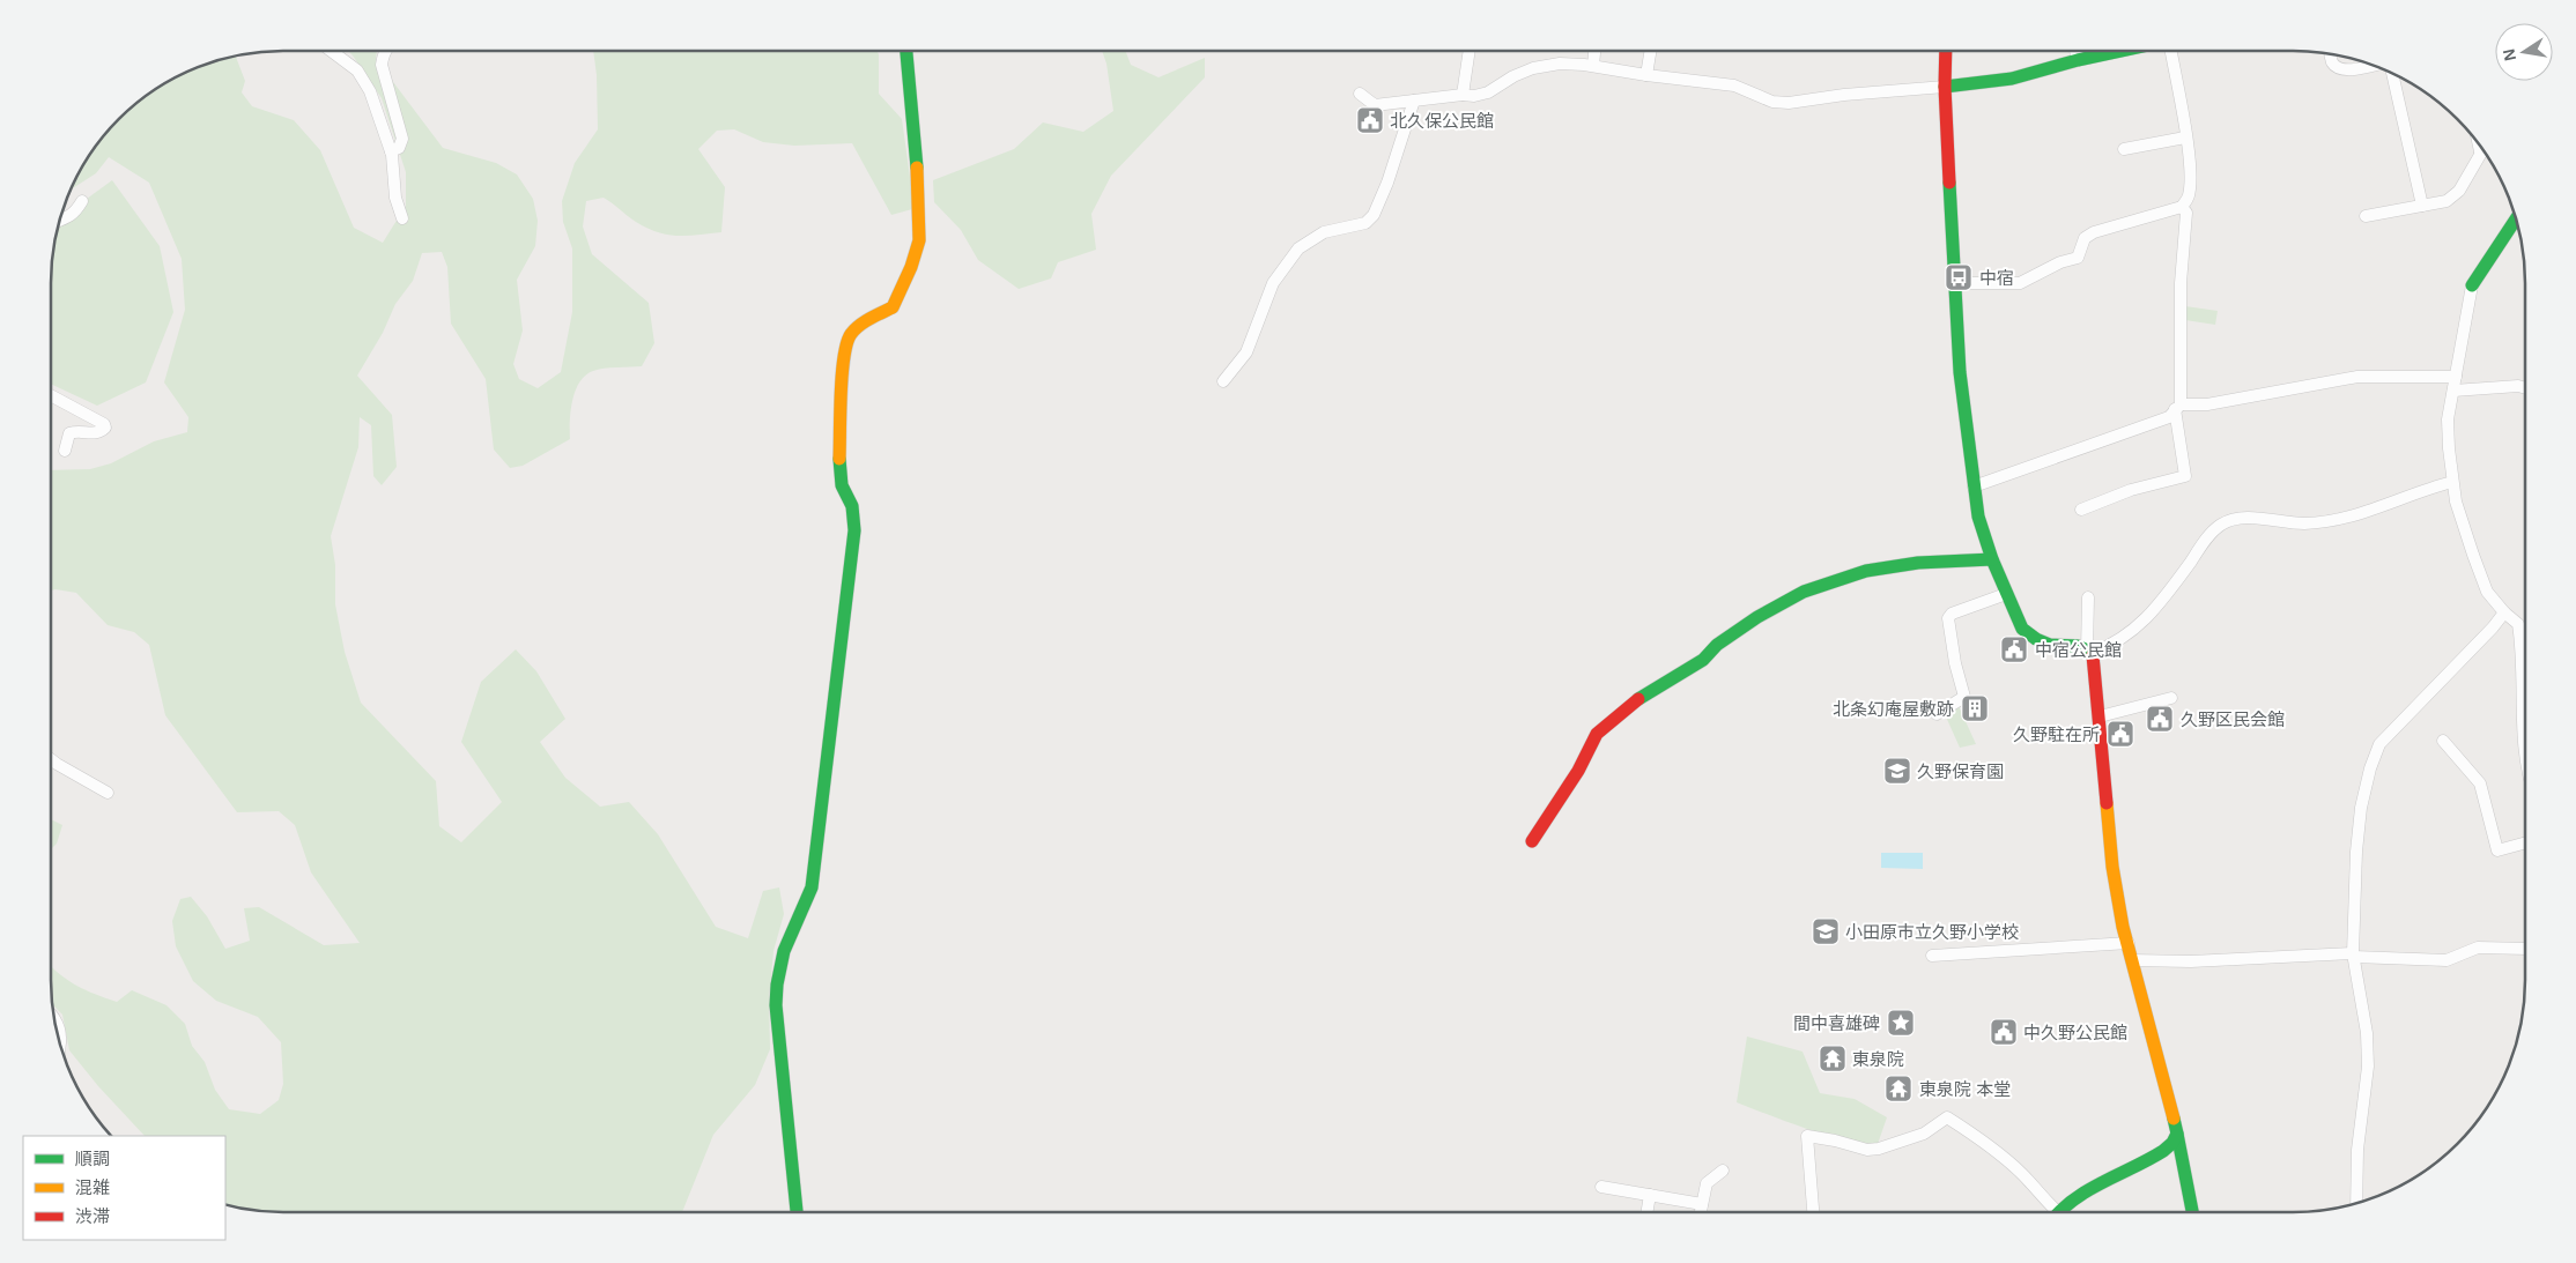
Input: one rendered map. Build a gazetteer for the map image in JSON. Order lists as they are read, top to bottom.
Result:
{
  "places": {
    "public building": [
      "北久保公民館",
      "中宿公民館",
      "久野区民会館",
      "久野駐在所",
      "中久野公民館"
    ],
    "bus stop": ["中宿"],
    "building": ["北条幻庵屋敷跡"],
    "school or university": ["久野保育園", "小田原市立久野小学校"],
    "place": ["間中喜雄碑"],
    "temple": ["東泉院", "東泉院 本堂"]
  },
  "legend": ["順調", "混雑", "渋滞"],
  "north": "left"
}
